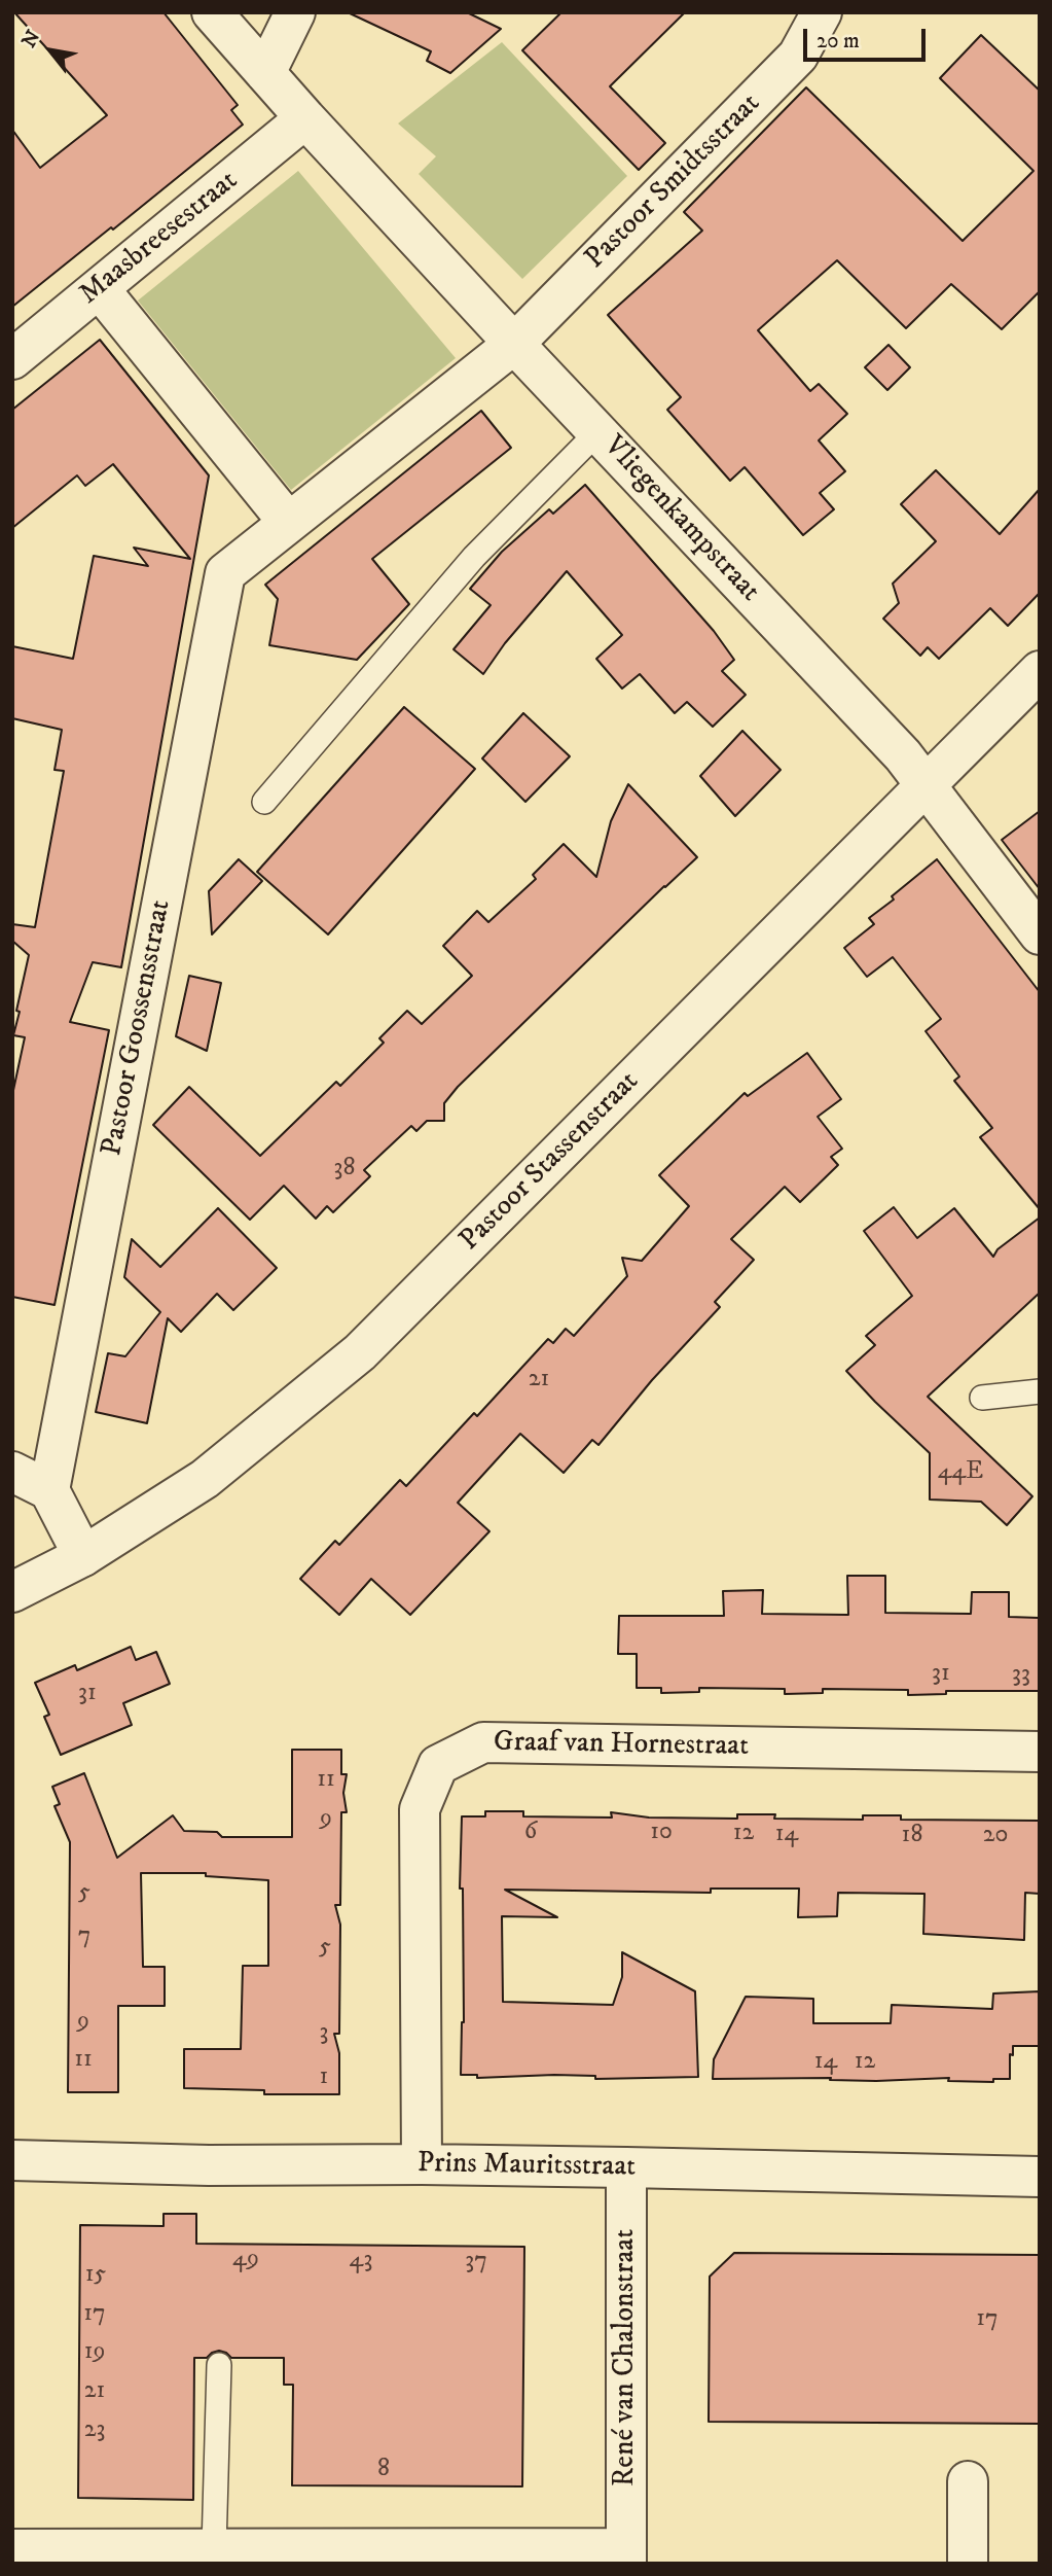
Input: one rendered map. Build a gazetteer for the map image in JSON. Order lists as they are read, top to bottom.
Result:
{
  "streets": {
    "street": [
      "Pastoor Smidtsstraat",
      "Maasbreesestraat",
      "Vliegenkampstraat",
      "Pastoor Goossensstraat",
      "Pastoor Stassenstraat",
      "Graaf van Hornestraat",
      "Prins Mauritsstraat",
      "René van Chalonstraat"
    ]
  },
  "crossings": [
    ["Pastoor Smidtsstraat", "Vliegenkampstraat"],
    ["Pastoor Smidtsstraat", "Pastoor Goossensstraat"],
    ["Maasbreesestraat", "Vliegenkampstraat"],
    ["Vliegenkampstraat", "Pastoor Goossensstraat"],
    ["Vliegenkampstraat", "Pastoor Stassenstraat"],
    ["Graaf van Hornestraat", "Prins Mauritsstraat"],
    ["Prins Mauritsstraat", "René van Chalonstraat"]
  ],
  "house_numbers": [
    "38",
    "21",
    "44E",
    "31",
    "33",
    "31",
    "11",
    "9",
    "6",
    "10",
    "12",
    "14",
    "18",
    "20",
    "5",
    "7",
    "5",
    "9",
    "3",
    "11",
    "14",
    "12",
    "1",
    "49",
    "43",
    "37",
    "15",
    "17",
    "17",
    "19",
    "21",
    "23",
    "8"
  ],
  "scale_bar": "20 m",
  "north": "top left"
}
